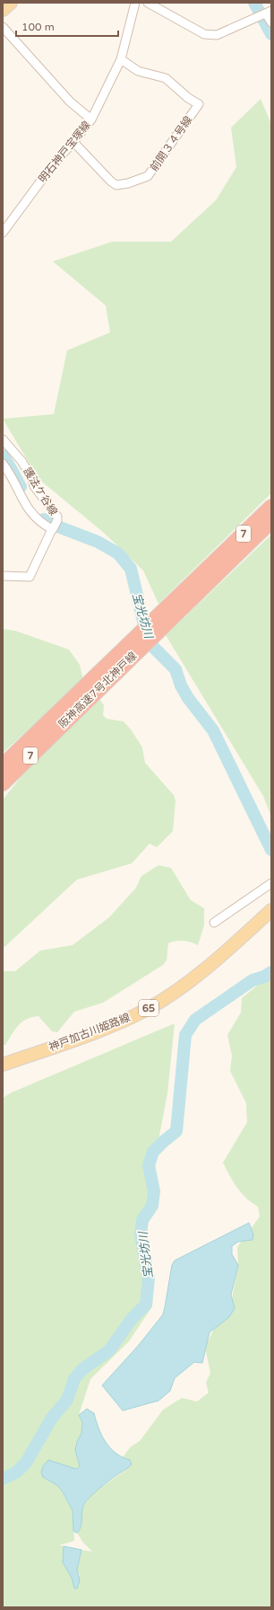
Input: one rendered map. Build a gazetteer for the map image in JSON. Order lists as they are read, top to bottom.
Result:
{
  "streets": {
    "highway": ["7", "阪神高速7号北神戸線"],
    "main road": ["65", "神戸加古川姫路線"],
    "street": ["前開３４号線", "明石神戸宝塚線", "護法ケ谷線"]
  },
  "crossings": [
    ["前開３４号線", "明石神戸宝塚線"]
  ],
  "water": ["宝光坊川"],
  "scale_bar": "100 m"
}
